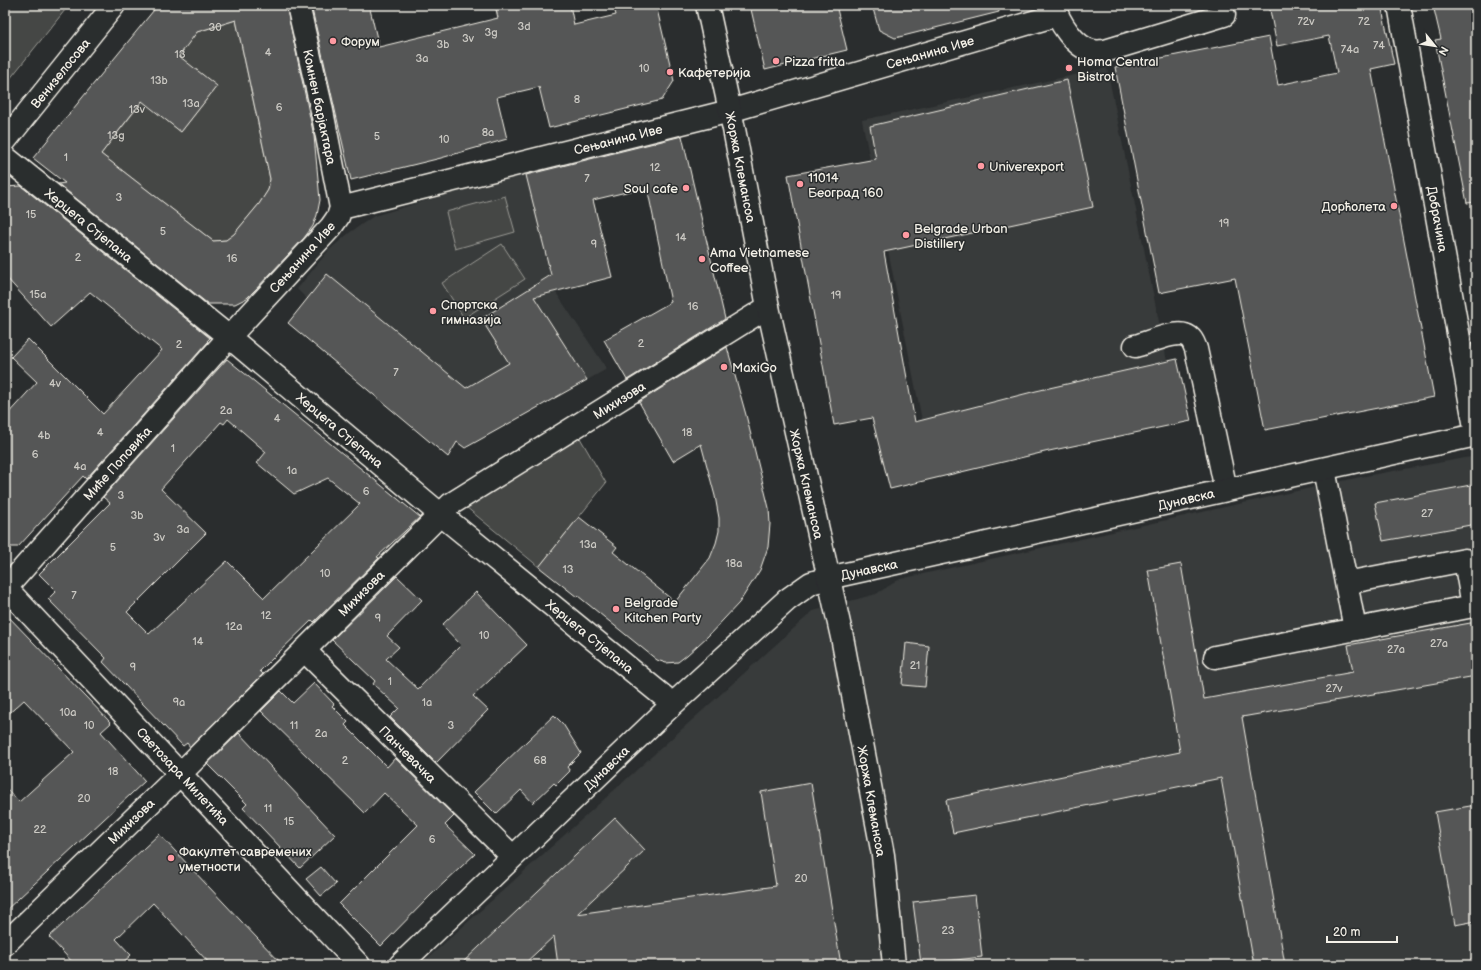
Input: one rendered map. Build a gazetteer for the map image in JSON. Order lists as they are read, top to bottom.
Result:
{
  "streets": {
    "street": [
      "Сењанина Иве",
      "Венизелосова",
      "Комнен барјактара",
      "Жоржа Клемансоа",
      "Добрачина",
      "Херцега Стјепана",
      "Михизова",
      "Миће Поповића",
      "Дунавска",
      "Панчевачка",
      "Светозара Милетића"
    ]
  },
  "crossings": [
    ["Сењанина Иве", "Комнен барјактара"],
    ["Сењанина Иве", "Жоржа Клемансоа"],
    ["Сењанина Иве", "Херцега Стјепана"],
    ["Сењанина Иве", "Миће Поповића"],
    ["Жоржа Клемансоа", "Михизова"],
    ["Жоржа Клемансоа", "Дунавска"],
    ["Добрачина", "Дунавска"],
    ["Херцега Стјепана", "Михизова"],
    ["Херцега Стјепана", "Миће Поповића"],
    ["Херцега Стјепана", "Дунавска"],
    ["Михизова", "Панчевачка"],
    ["Михизова", "Светозара Милетића"],
    ["Миће Поповића", "Светозара Милетића"],
    ["Дунавска", "Панчевачка"]
  ],
  "places": [
    "Форум",
    "Pizza fritta",
    "Homa Central Bistrot",
    "Кафетерија",
    "Univerexport",
    "11014 Београд 160",
    "Soul cafe",
    "Дорћолета",
    "Belgrade Urban Distillery",
    "Ama Vietnamese Coffee",
    "Спортска гимназија",
    "MaxiGo",
    "Belgrade Kitchen Party",
    "Факултет савремених уметности"
  ],
  "house_numbers": [
    "72v",
    "72",
    "3d",
    "30",
    "3g",
    "3v",
    "3b",
    "74",
    "74a",
    "4",
    "13",
    "3a",
    "10",
    "13b",
    "8",
    "13a",
    "6",
    "13v",
    "8a",
    "13g",
    "5",
    "10",
    "1",
    "12",
    "7",
    "3",
    "15",
    "19",
    "5",
    "14",
    "9",
    "2",
    "16",
    "15a",
    "19",
    "16",
    "2",
    "2",
    "7",
    "4v",
    "2a",
    "4",
    "4",
    "18",
    "4b",
    "1",
    "6",
    "4a",
    "1a",
    "6",
    "3",
    "27",
    "3b",
    "3a",
    "3v",
    "13a",
    "5",
    "18a",
    "13",
    "10",
    "7",
    "12",
    "9",
    "12a",
    "10",
    "14",
    "27a",
    "27a",
    "21",
    "9",
    "1",
    "27v",
    "9a",
    "1a",
    "10a",
    "10",
    "11",
    "3",
    "2a",
    "2",
    "68",
    "18",
    "20",
    "11",
    "15",
    "22",
    "6",
    "20",
    "23"
  ],
  "scale_bar": "20 m",
  "north": "bottom right"
}
